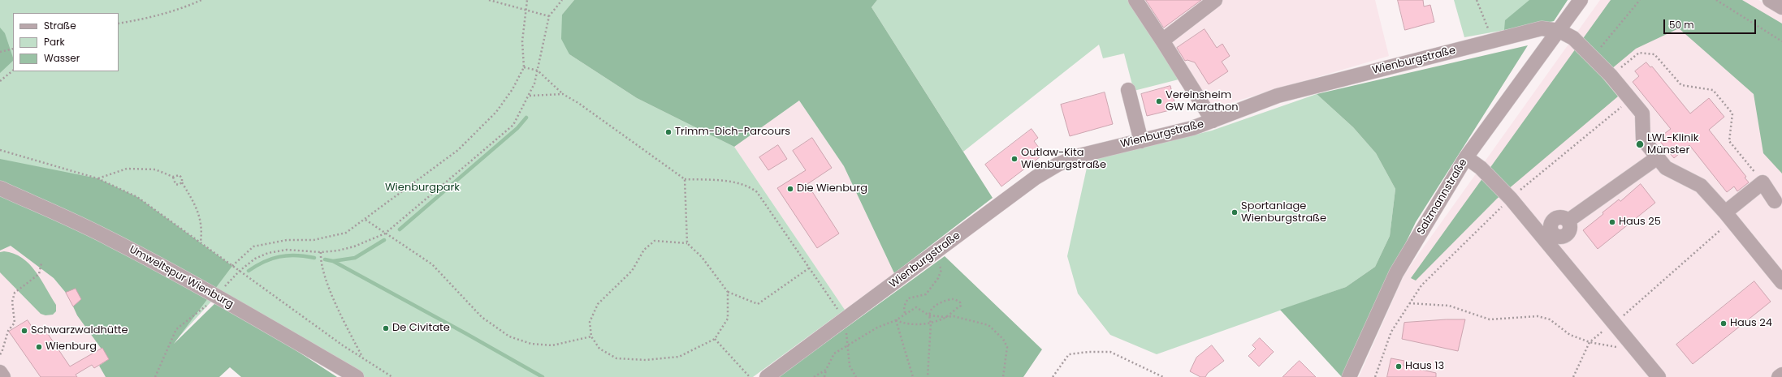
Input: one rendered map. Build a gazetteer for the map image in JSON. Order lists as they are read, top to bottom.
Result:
{
  "streets": {
    "street": ["Wienburgstraße", "Salzmannstraße", "Umweltspur Wienburg"]
  },
  "crossings": [
    ["Wienburgstraße", "Salzmannstraße"]
  ],
  "parks": ["Wienburgpark"],
  "places": [
    "Vereinsheim GW Marathon",
    "Trimm-Dich-Parcours",
    "LWL-Klinik Münster",
    "Outlaw-Kita Wienburgstraße",
    "Die Wienburg",
    "Sportanlage Wienburgstraße",
    "Haus 25",
    "Haus 24",
    "De Civitate",
    "Schwarzwaldhütte",
    "Wienburg",
    "Haus 13"
  ],
  "legend": ["Straße", "Park", "Wasser"],
  "scale_bar": "50 m"
}
